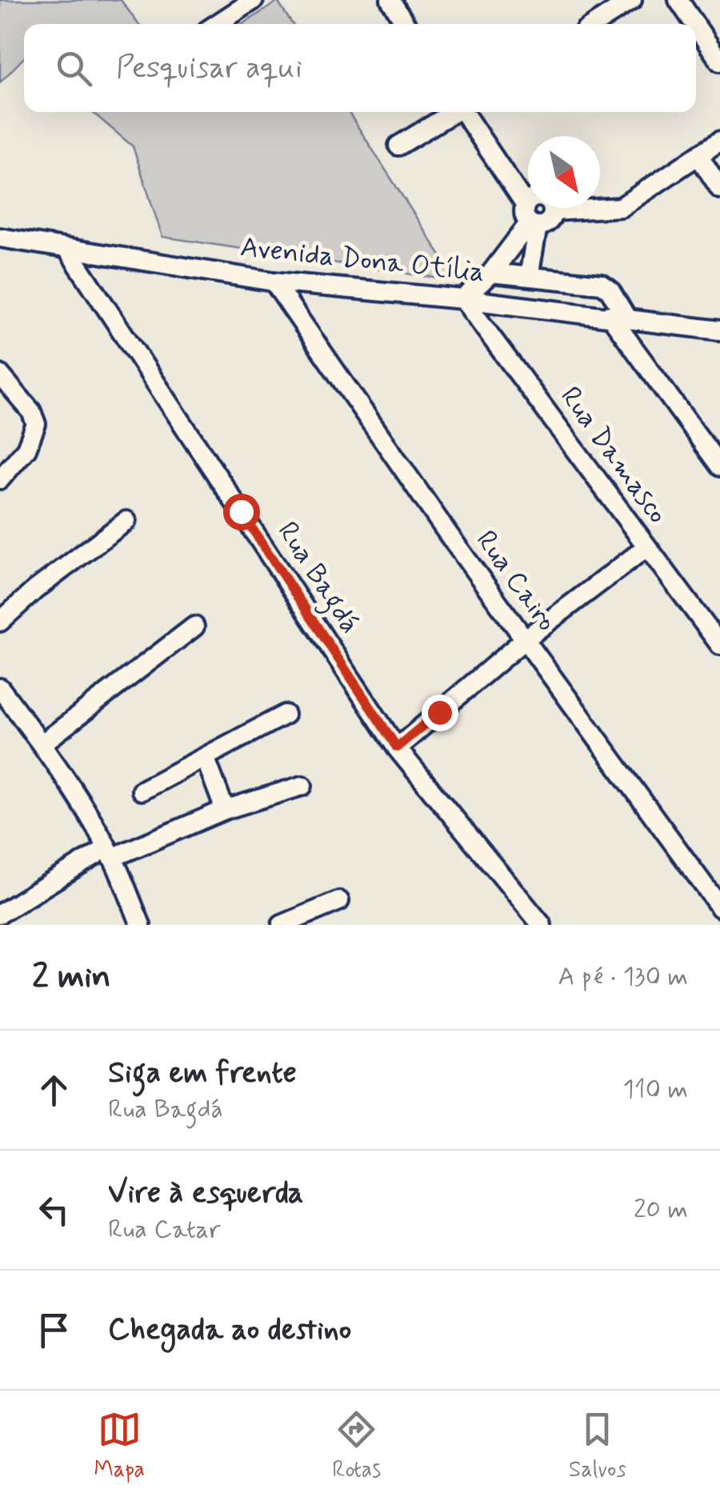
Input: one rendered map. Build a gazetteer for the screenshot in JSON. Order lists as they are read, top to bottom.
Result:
{
  "streets": {
    "street": [
      "Avenida Dona Otília",
      "Rua Damasco",
      "Rua Bagdá",
      "Rua Cairo"
    ]
  },
  "crossings": [
    ["Avenida Dona Otília", "Rua Damasco"],
    ["Avenida Dona Otília", "Rua Bagdá"],
    ["Avenida Dona Otília", "Rua Cairo"]
  ],
  "north": "bottom right",
  "page": {
    "search": "Pesquisar aqui",
    "heading": ["2 min", "A pé · 130 m"],
    "list": [
      ["Siga em frente", "Rua Bagdá", "110 m"],
      ["Vire à esquerda", "Rua Catar", "20 m"],
      "Chegada ao destino"
    ],
    "nav": ["Mapa", "Rotas", "Salvos"]
  }
}
